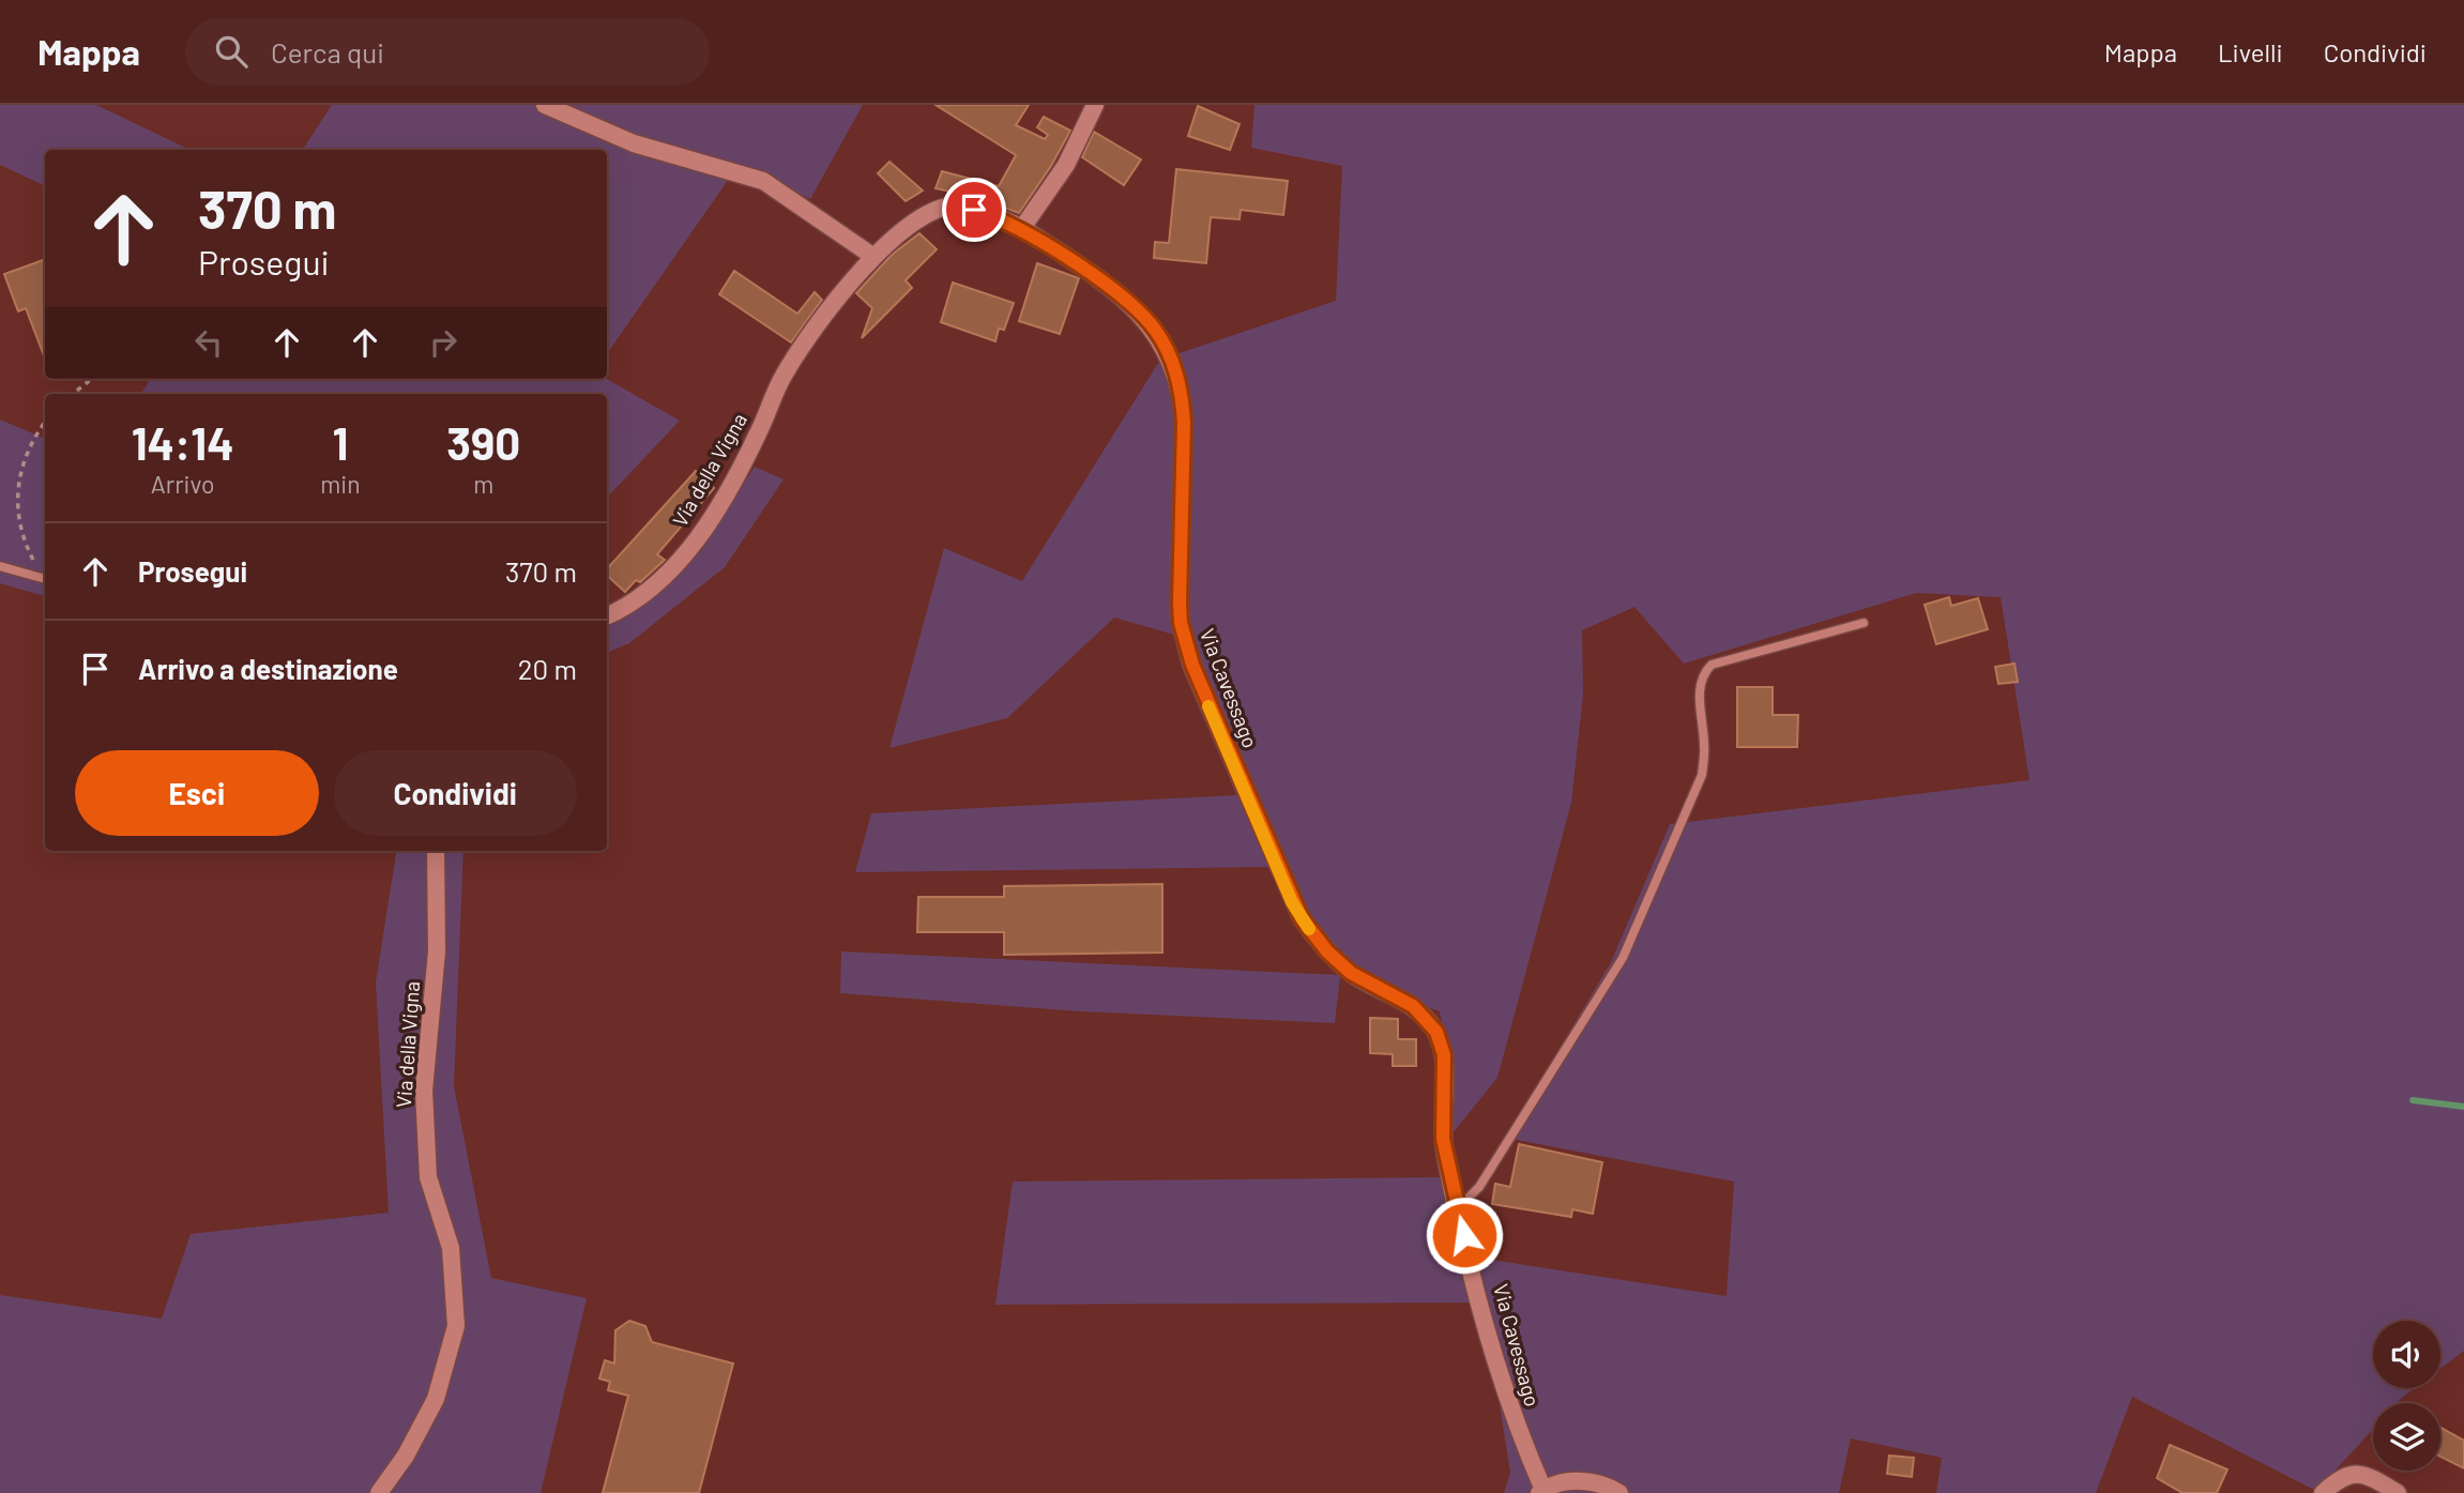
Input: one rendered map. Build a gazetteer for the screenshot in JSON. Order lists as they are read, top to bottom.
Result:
{
  "streets": {
    "street": ["Via della Vigna", "Via Cavessago"]
  },
  "crossings": [
    ["Via della Vigna", "Via Cavessago"]
  ],
  "page": {
    "header": "Mappa",
    "search": "Cerca qui",
    "nav": ["Mappa", "Livelli", "Condividi"],
    "turn": ["370 m", "Prosegui"],
    "eta": [
      "14:14",
      "Arrivo",
      "1",
      "min",
      "390",
      "m"
    ],
    "list": [
      {
        "name": "Prosegui",
        "value": "370 m"
      },
      {
        "name": "Arrivo a destinazione",
        "value": "20 m"
      }
    ],
    "buttons": ["Esci", "Condividi"]
  }
}
